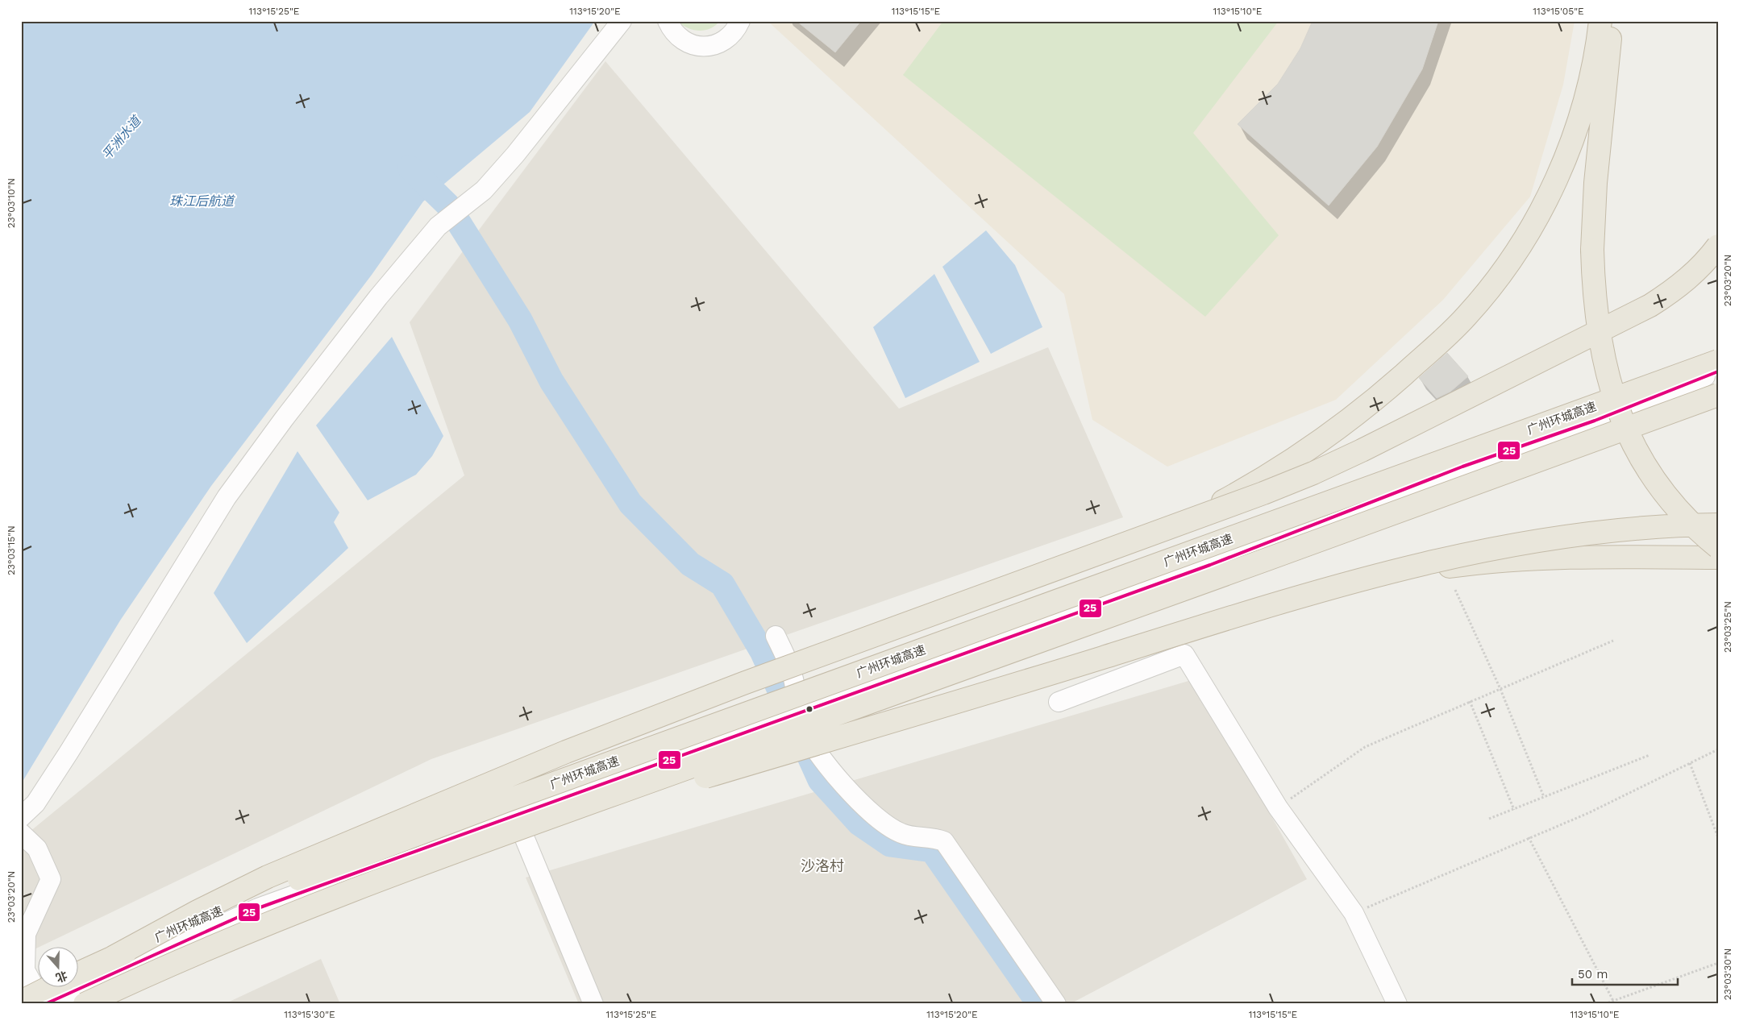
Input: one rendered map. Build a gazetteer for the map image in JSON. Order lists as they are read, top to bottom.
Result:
{
  "streets": {
    "highway": ["广州环城高速"]
  },
  "districts": ["沙洛村"],
  "water": ["平洲水道", "珠江后航道"],
  "lines": ["transit line 25"],
  "scale_bar": "50 m",
  "north": "bottom",
  "coordinates": [
    "113°15'25\"E",
    "113°15'20\"E",
    "113°15'15\"E",
    "113°15'10\"E",
    "113°15'05\"E",
    "23°03'10\"N",
    "23°03'20\"N",
    "23°03'15\"N",
    "23°03'25\"N",
    "23°03'30\"N",
    "113°15'30\"E"
  ]
}
